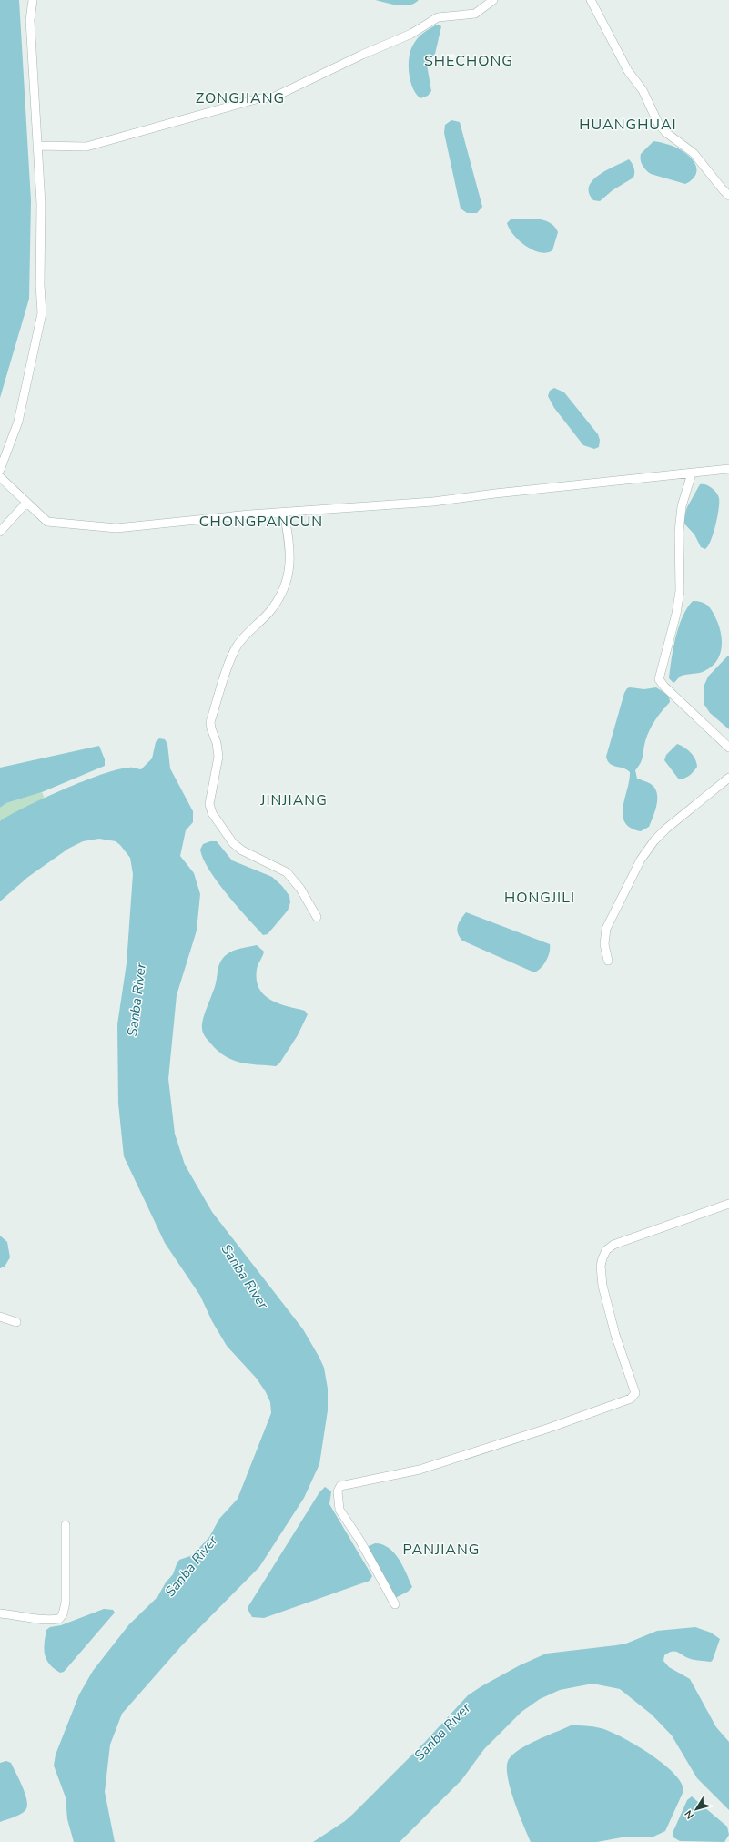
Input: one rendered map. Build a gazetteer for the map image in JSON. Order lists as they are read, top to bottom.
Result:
{
  "districts": [
    "SHECHONG",
    "ZONGJIANG",
    "HUANGHUAI",
    "CHONGPANCUN",
    "JINJIANG",
    "HONGJILI",
    "PANJIANG"
  ],
  "water": ["Sanba River"],
  "north": "bottom left"
}
